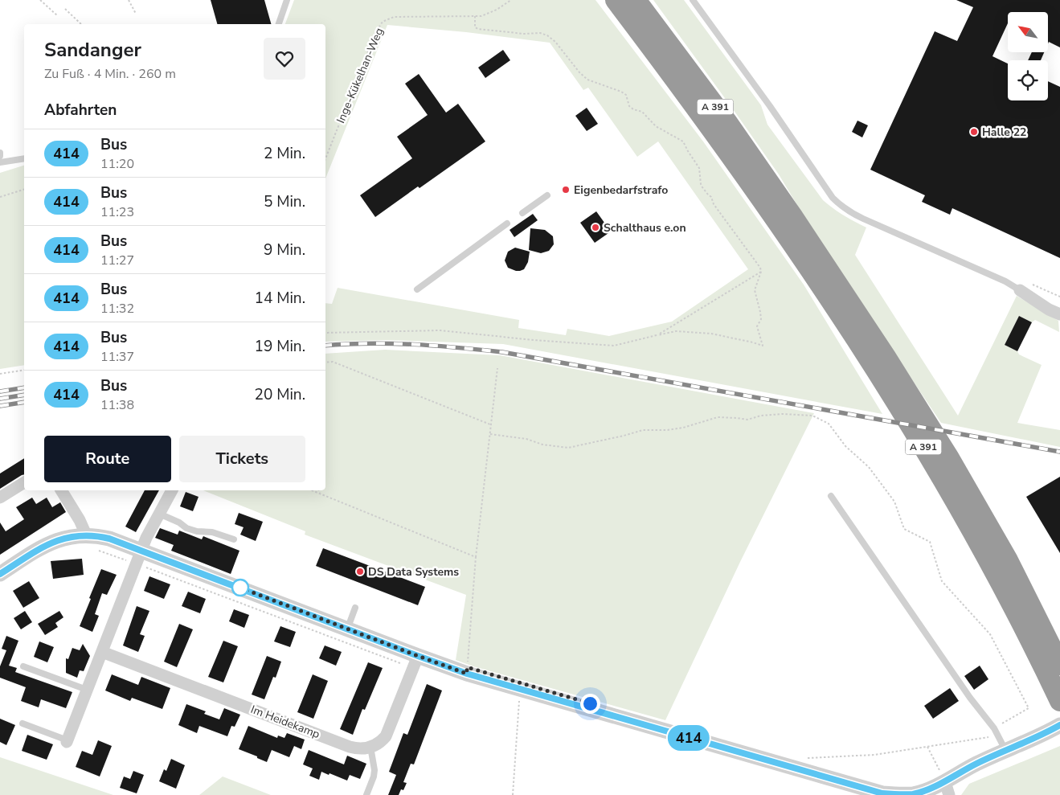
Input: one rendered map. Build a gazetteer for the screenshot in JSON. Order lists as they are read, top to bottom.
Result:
{
  "streets": {
    "highway": ["A 391"],
    "street": ["Im Heidekamp"],
    "path": ["Inge-Kükelhan-Weg"]
  },
  "places": [
    "Halle 22",
    "Eigenbedarfstrafo",
    "Schalthaus e.on",
    "DS Data Systems"
  ],
  "lines": ["bus line 414"],
  "north": "top left",
  "page": {
    "on_map": "414",
    "heading": [
      ["Sandanger", "Zu Fuß · 4 Min. · 260 m"],
      "Abfahrten"
    ],
    "list": [
      {
        "mark": "414",
        "name": "Bus",
        "note": "11:20",
        "value": "2 Min."
      },
      {
        "mark": "414",
        "name": "Bus",
        "note": "11:23",
        "value": "5 Min."
      },
      {
        "mark": "414",
        "name": "Bus",
        "note": "11:27",
        "value": "9 Min."
      },
      {
        "mark": "414",
        "name": "Bus",
        "note": "11:32",
        "value": "14 Min."
      },
      {
        "mark": "414",
        "name": "Bus",
        "note": "11:37",
        "value": "19 Min."
      },
      {
        "mark": "414",
        "name": "Bus",
        "note": "11:38",
        "value": "20 Min."
      }
    ],
    "buttons": ["Route", "Tickets"]
  }
}
